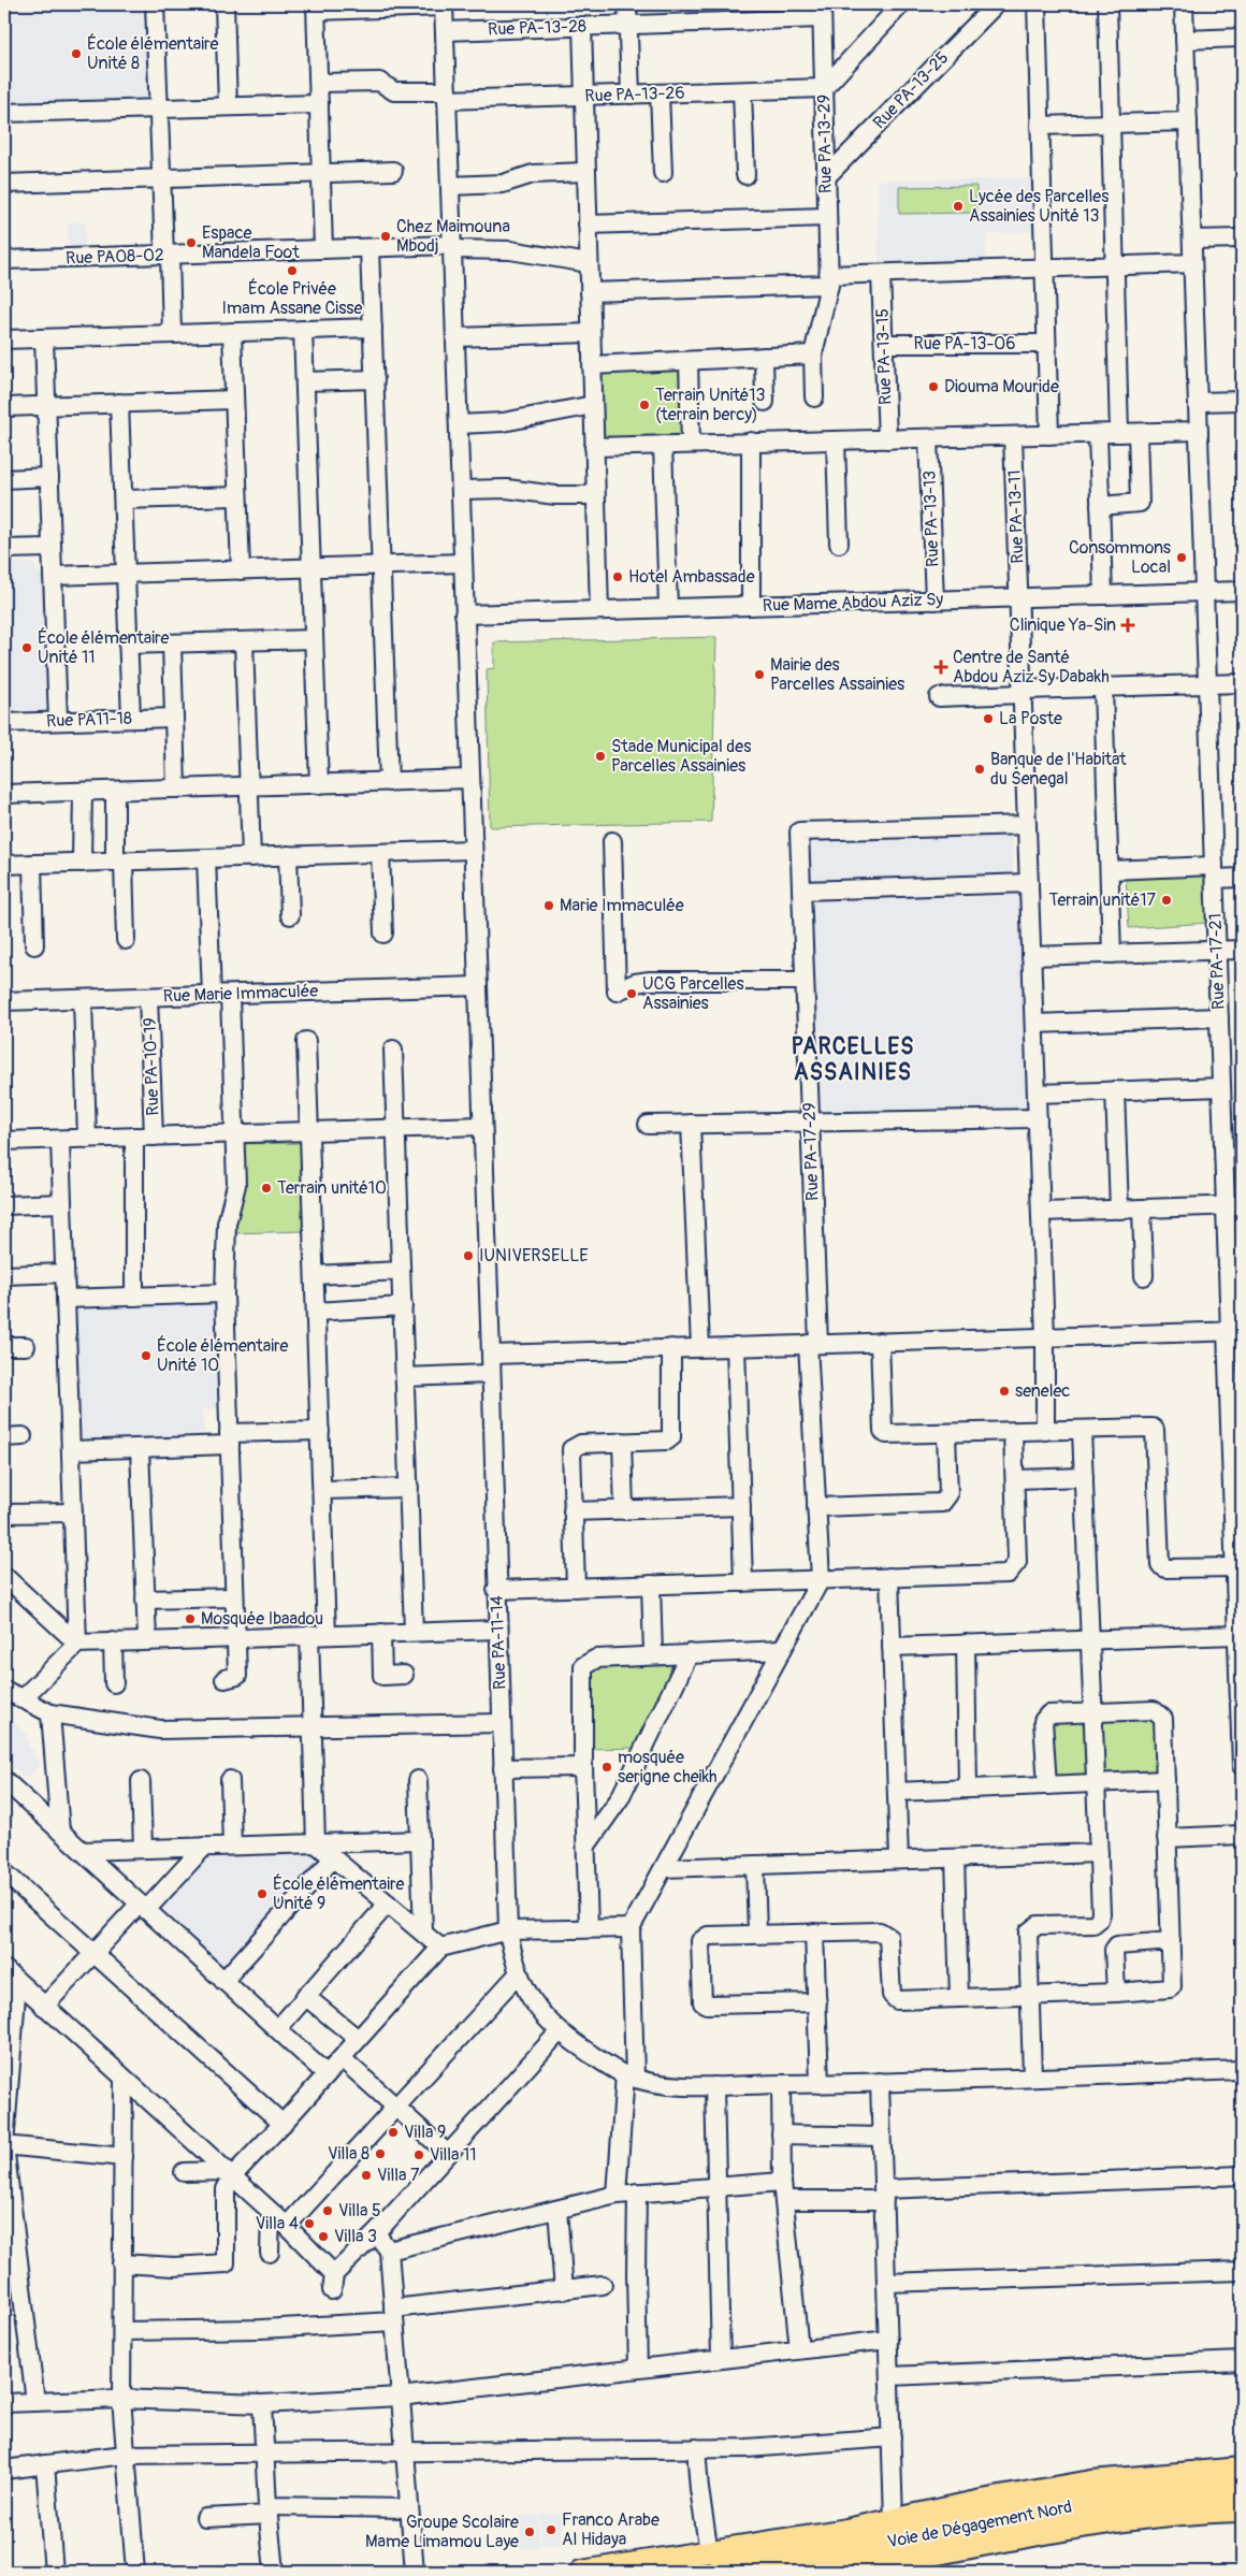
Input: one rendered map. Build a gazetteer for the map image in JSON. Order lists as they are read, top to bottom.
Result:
{
  "streets": {
    "highway": ["Voie de Dégagement Nord"],
    "street": [
      "Rue PA-13-28",
      "Rue PA-13-25",
      "Rue PA-13-26",
      "Rue PA-13-29",
      "Rue PA08-02",
      "Rue PA-13-06",
      "Rue PA-13-15",
      "Rue PA-13-11",
      "Rue PA-13-13",
      "Rue Mame Abdou Aziz Sy",
      "Rue PA11-18",
      "Rue PA-17-21",
      "Rue Marie Immaculée",
      "Rue PA-10-19",
      "Rue PA-17-29",
      "Rue PA-11-14"
    ]
  },
  "crossings": [
    ["Rue PA-13-28", "Rue PA-13-29"],
    ["Rue PA-13-28", "Rue PA-11-14"],
    ["Rue PA-13-25", "Rue PA-13-29"],
    ["Rue PA-13-26", "Rue PA-13-29"],
    ["Rue PA-13-26", "Rue PA-11-14"],
    ["Rue PA08-02", "Rue PA-11-14"],
    ["Rue PA-13-06", "Rue PA-13-15"],
    ["Rue PA-13-11", "Rue Mame Abdou Aziz Sy"],
    ["Rue PA-13-11", "Rue PA-17-29"],
    ["Rue PA-13-13", "Rue Mame Abdou Aziz Sy"],
    ["Rue Mame Abdou Aziz Sy", "Rue PA-17-21"],
    ["Rue Mame Abdou Aziz Sy", "Rue PA-11-14"],
    ["Rue Marie Immaculée", "Rue PA-10-19"],
    ["Rue Marie Immaculée", "Rue PA-11-14"]
  ],
  "districts": ["PARCELLES ASSAINIES"],
  "places": {
    "other": [
      "École élémentaire Unité 8",
      "Lycée des Parcelles Assainies Unité 13",
      "Chez Maimouna Mbodj",
      "Espace Mandela Foot",
      "École Privée Imam Assane Cisse",
      "Diouma Mouride",
      "Terrain Unité13 (terrain bercy)",
      "Consommons Local",
      "Hotel Ambassade",
      "École élémentaire Unité 11",
      "Mairie des Parcelles Assainies",
      "La Poste",
      "Stade Municipal des Parcelles Assainies",
      "Banque de l'Habitat du Senegal",
      "Terrain unité17",
      "Marie Immaculée",
      "UCG Parcelles Assainies",
      "Terrain unité10",
      "IUNIVERSELLE",
      "École élémentaire Unité 10",
      "senelec",
      "Mosquée Ibaadou",
      "mosquée serigne cheikh",
      "École élémentaire Unité 9",
      "Villa 9",
      "Villa 8",
      "Villa 11",
      "Villa 7",
      "Villa 5",
      "Villa 4",
      "Villa 3",
      "Franco Arabe Al Hidaya",
      "Groupe Scolaire Mame Limamou Laye"
    ],
    "health": ["Clinique Ya-Sin", "Centre de Santé Abdou Aziz Sy Dabakh"]
  }
}
